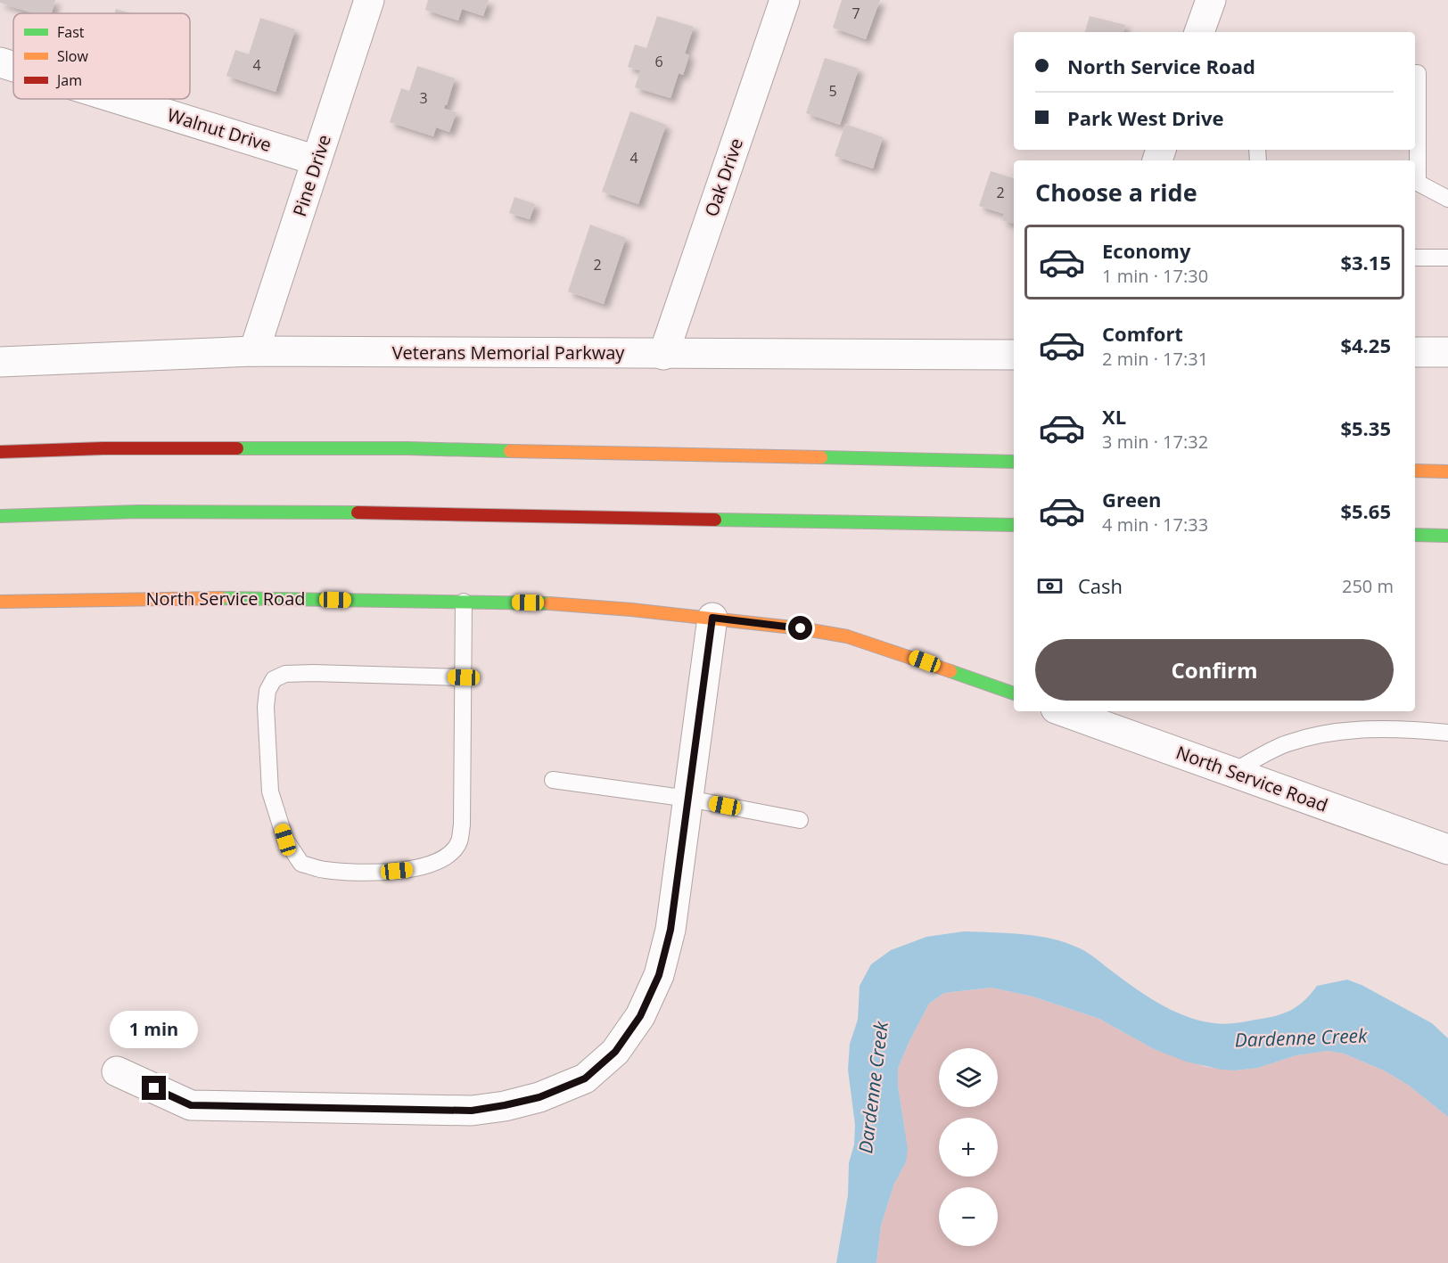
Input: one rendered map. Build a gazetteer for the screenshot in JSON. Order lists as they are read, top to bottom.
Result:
{
  "streets": {
    "main road": ["North Service Road"],
    "street": [
      "Walnut Drive",
      "Pine Drive",
      "Oak Drive",
      "Veterans Memorial Parkway"
    ]
  },
  "crossings": [
    ["Walnut Drive", "Pine Drive"],
    ["Pine Drive", "Veterans Memorial Parkway"],
    ["Oak Drive", "Veterans Memorial Parkway"]
  ],
  "water": ["Dardenne Creek"],
  "house_numbers": [
    "7",
    "6",
    "4",
    "5",
    "3",
    "4",
    "2",
    "2"
  ],
  "legend": ["Fast", "Slow", "Jam"],
  "page": {
    "banner": ["North Service Road", "Park West Drive"],
    "heading": "Choose a ride",
    "list": [
      {
        "name": "Economy",
        "note": "1 min · 17:30",
        "value": "$3.15"
      },
      {
        "name": "Comfort",
        "note": "2 min · 17:31",
        "value": "$4.25"
      },
      {
        "name": "XL",
        "note": "3 min · 17:32",
        "value": "$5.35"
      },
      {
        "name": "Green",
        "note": "4 min · 17:33",
        "value": "$5.65"
      }
    ],
    "pay": ["Cash", "250 m"],
    "buttons": "Confirm",
    "bubble": "1 min",
    "map_buttons": ["+", "−"]
  }
}
